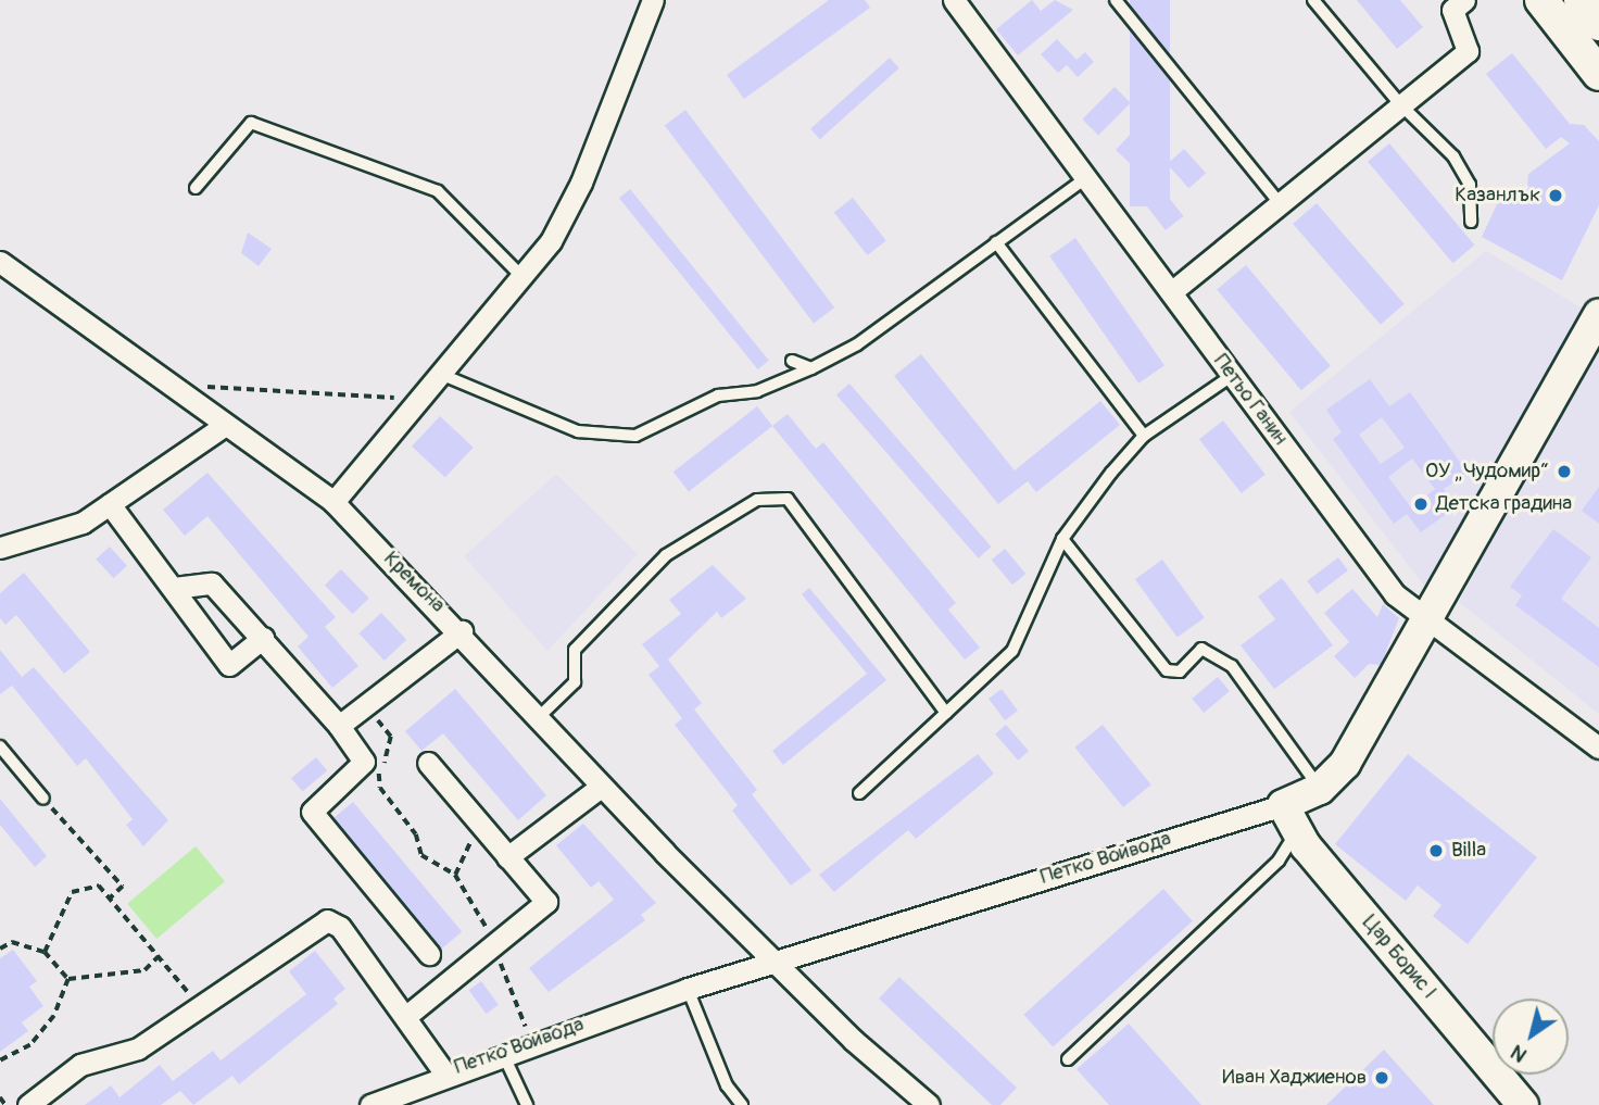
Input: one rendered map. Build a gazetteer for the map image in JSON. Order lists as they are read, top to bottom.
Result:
{
  "streets": {
    "street": [
      "Петьо Ганин",
      "Кремона",
      "Петко Войвода",
      "Цар Борис I"
    ]
  },
  "crossings": [
    ["Петьо Ганин", "Петко Войвода"],
    ["Кремона", "Петко Войвода"],
    ["Петко Войвода", "Цар Борис I"]
  ],
  "places": [
    "Казанлък",
    "ОУ „Чудомир“",
    "Детска градина",
    "Billa",
    "Иван Хаджиенов"
  ],
  "north": "bottom left"
}
